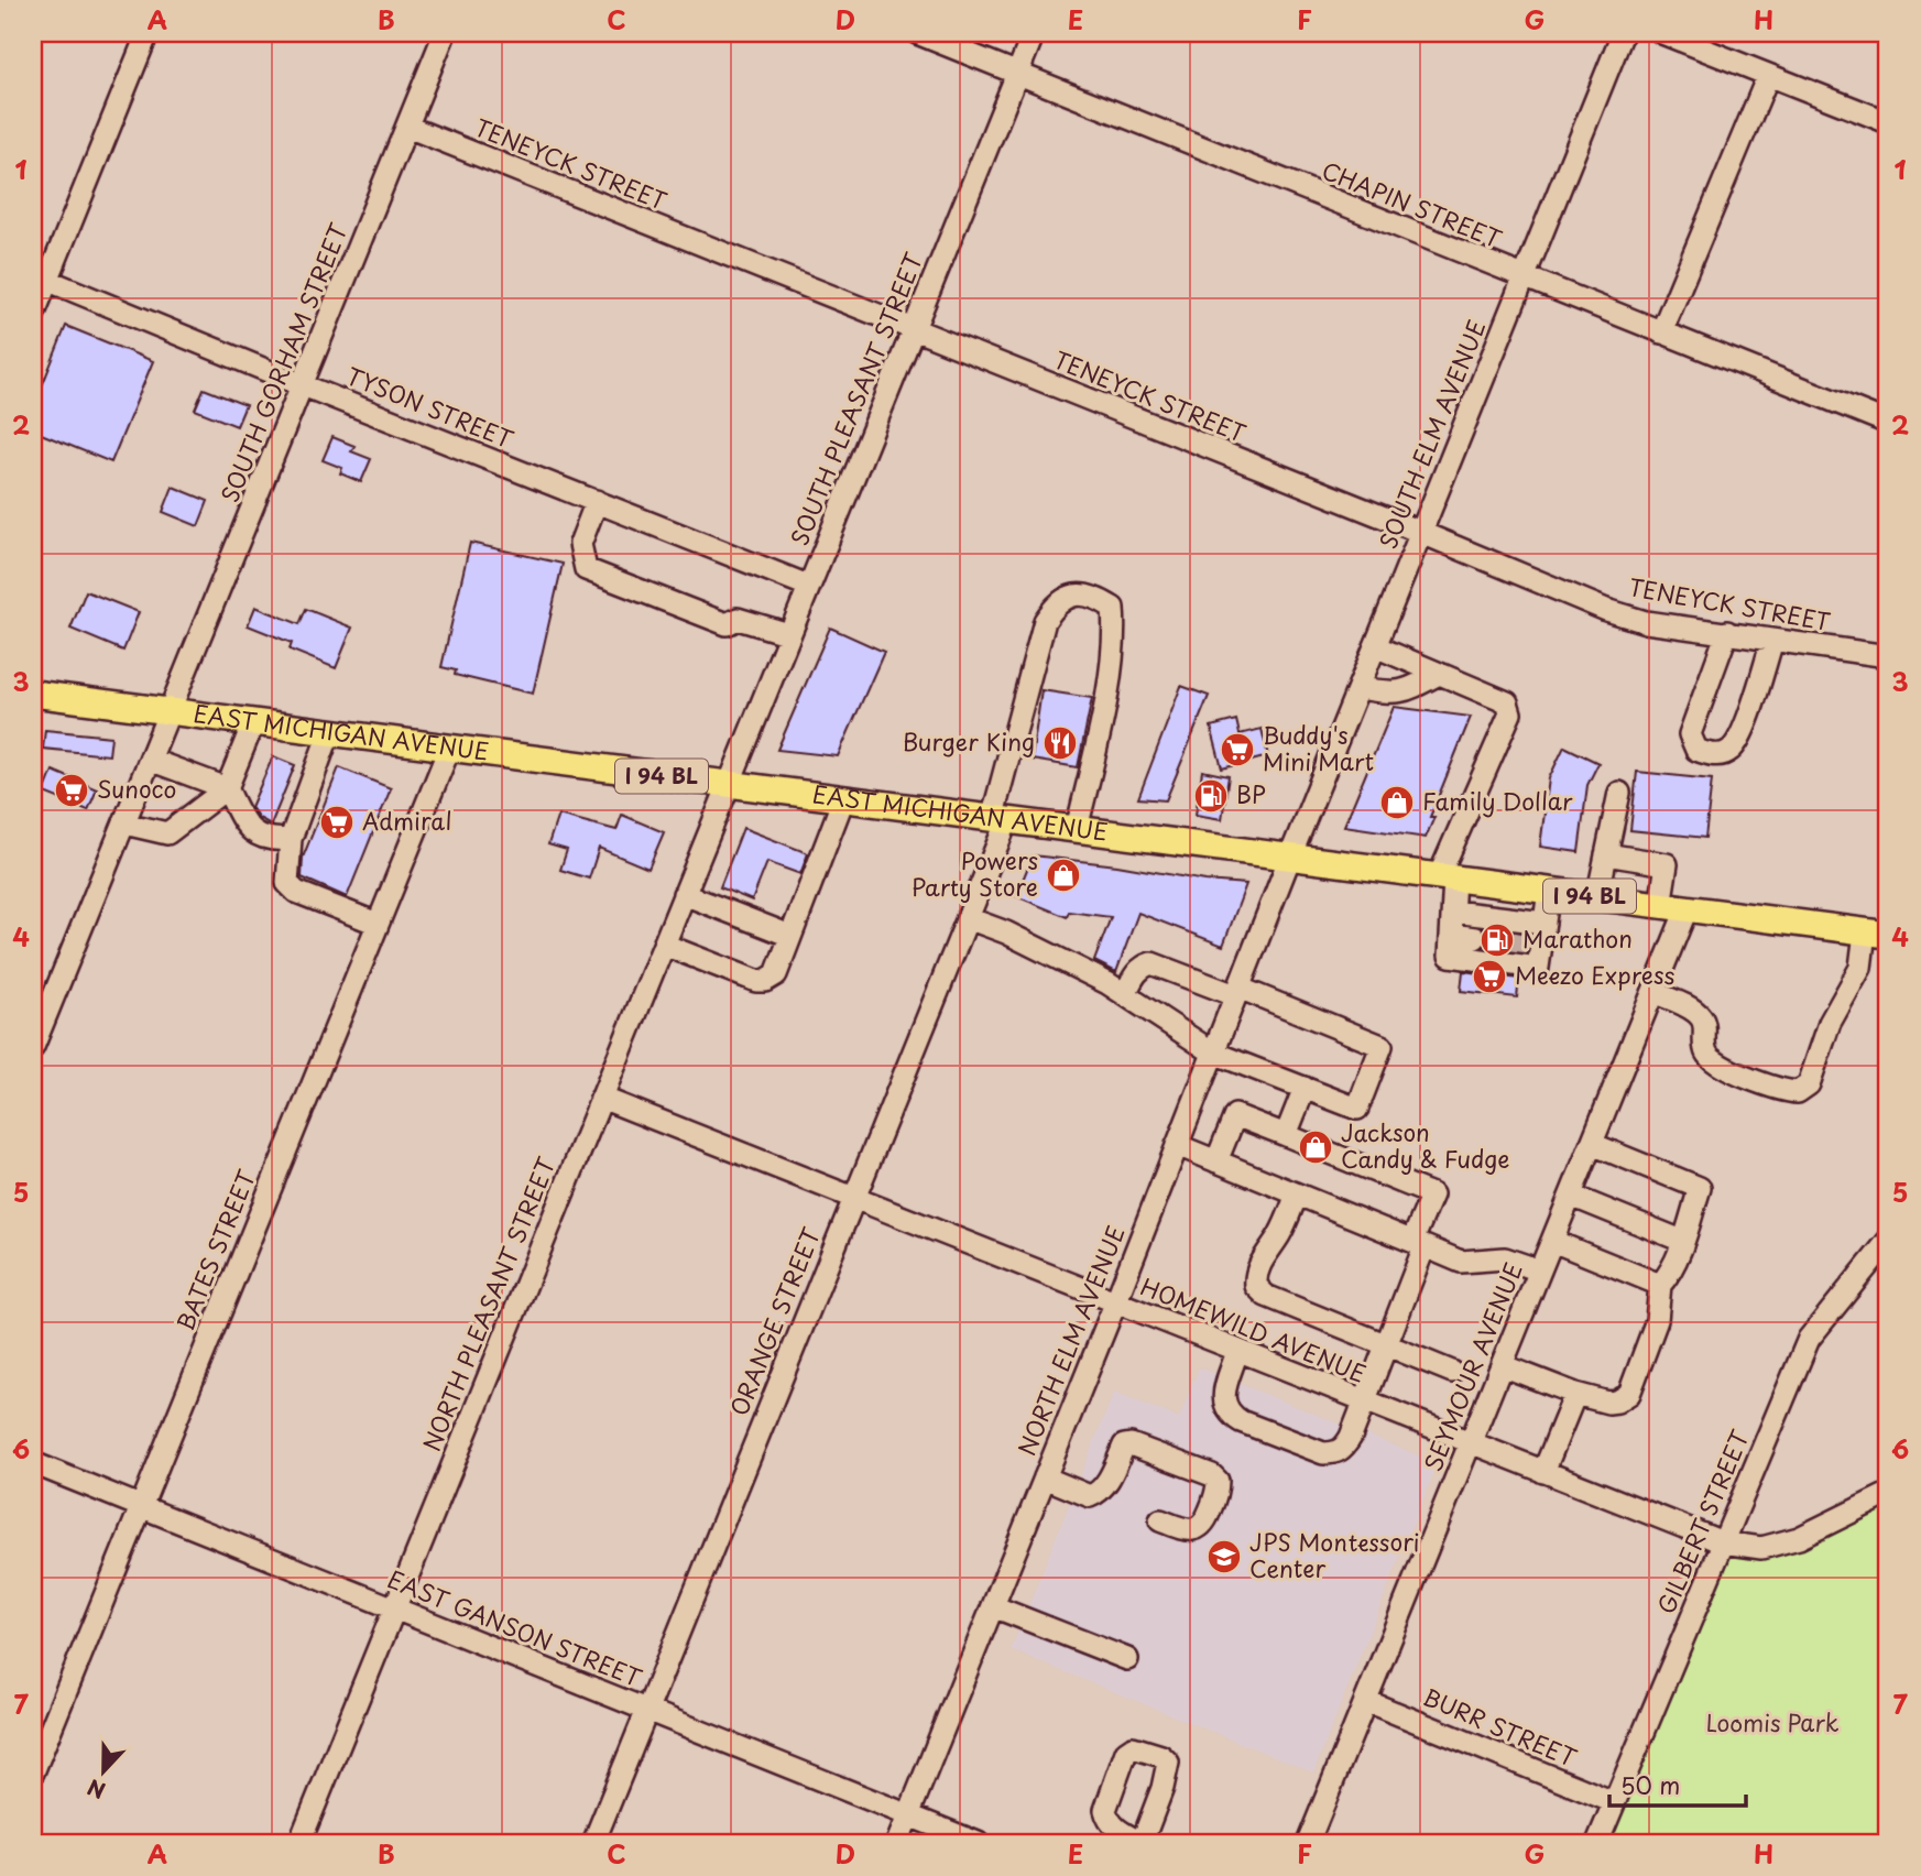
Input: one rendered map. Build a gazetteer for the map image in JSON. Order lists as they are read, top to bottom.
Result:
{
  "streets": {
    "main road": ["EAST MICHIGAN AVENUE", "I 94 BL"],
    "street": [
      "TENEYCK STREET",
      "CHAPIN STREET",
      "SOUTH GORHAM STREET",
      "SOUTH PLEASANT STREET",
      "TYSON STREET",
      "SOUTH ELM AVENUE",
      "BATES STREET",
      "NORTH PLEASANT STREET",
      "ORANGE STREET",
      "HOMEWILD AVENUE",
      "NORTH ELM AVENUE",
      "SEYMOUR AVENUE",
      "GILBERT STREET",
      "EAST GANSON STREET",
      "BURR STREET"
    ]
  },
  "crossings": [
    ["TENEYCK STREET", "SOUTH GORHAM STREET"],
    ["TENEYCK STREET", "SOUTH PLEASANT STREET"],
    ["TENEYCK STREET", "SOUTH ELM AVENUE"],
    ["CHAPIN STREET", "SOUTH PLEASANT STREET"],
    ["CHAPIN STREET", "SOUTH ELM AVENUE"],
    ["SOUTH GORHAM STREET", "TYSON STREET"],
    ["SOUTH GORHAM STREET", "EAST MICHIGAN AVENUE"],
    ["SOUTH PLEASANT STREET", "TYSON STREET"],
    ["SOUTH PLEASANT STREET", "EAST MICHIGAN AVENUE"],
    ["SOUTH PLEASANT STREET", "NORTH PLEASANT STREET"],
    ["SOUTH ELM AVENUE", "EAST MICHIGAN AVENUE"],
    ["SOUTH ELM AVENUE", "NORTH ELM AVENUE"],
    ["EAST MICHIGAN AVENUE", "BATES STREET"],
    ["EAST MICHIGAN AVENUE", "NORTH PLEASANT STREET"],
    ["EAST MICHIGAN AVENUE", "ORANGE STREET"],
    ["EAST MICHIGAN AVENUE", "NORTH ELM AVENUE"],
    ["EAST MICHIGAN AVENUE", "SEYMOUR AVENUE"],
    ["BATES STREET", "EAST GANSON STREET"],
    ["NORTH PLEASANT STREET", "HOMEWILD AVENUE"],
    ["NORTH PLEASANT STREET", "EAST GANSON STREET"],
    ["ORANGE STREET", "HOMEWILD AVENUE"],
    ["ORANGE STREET", "EAST GANSON STREET"],
    ["HOMEWILD AVENUE", "NORTH ELM AVENUE"],
    ["HOMEWILD AVENUE", "SEYMOUR AVENUE"],
    ["HOMEWILD AVENUE", "GILBERT STREET"],
    ["NORTH ELM AVENUE", "EAST GANSON STREET"],
    ["SEYMOUR AVENUE", "BURR STREET"],
    ["GILBERT STREET", "BURR STREET"]
  ],
  "parks": ["Loomis Park"],
  "places": {
    "restaurant": ["Burger King"],
    "supermarket": [
      "Buddy's Mini Mart",
      "Sunoco",
      "Admiral",
      "Meezo Express"
    ],
    "fuel station": ["BP", "Marathon"],
    "shop": ["Family Dollar", "Powers Party Store", "Jackson Candy & Fudge"],
    "school or university": ["JPS Montessori Center"]
  },
  "scale_bar": "50 m",
  "north": "bottom",
  "grid": {
    "columns": [
      "A",
      "B",
      "C",
      "D",
      "E",
      "F",
      "G",
      "H"
    ],
    "rows": [
      "1",
      "2",
      "3",
      "4",
      "5",
      "6",
      "7"
    ]
  }
}
